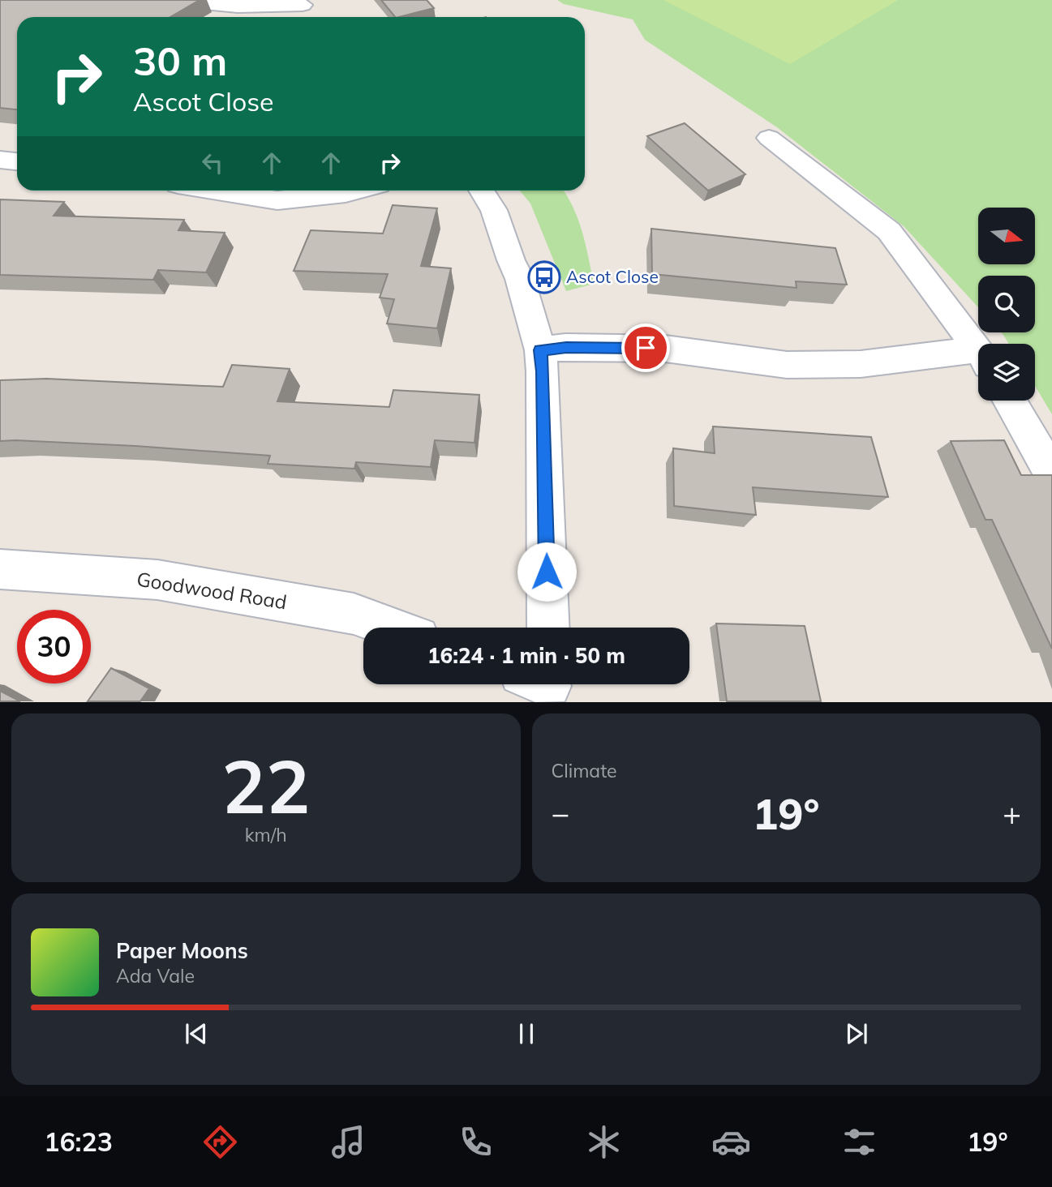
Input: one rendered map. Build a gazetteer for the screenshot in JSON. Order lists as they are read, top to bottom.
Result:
{
  "streets": {
    "street": ["Goodwood Road"]
  },
  "places": {
    "bus stop": ["Ascot Close"]
  },
  "north": "right",
  "page": {
    "turn": ["30 m", "Ascot Close"],
    "limit": "30",
    "trip": "16:24 · 1 min · 50 m",
    "tile": [
      ["22", "km/h"],
      "Climate"
    ],
    "heat": ["−", "19°", "+"],
    "song": ["Paper Moons", "Ada Vale"],
    "tabs": ["16:23", "19°"]
  }
}
